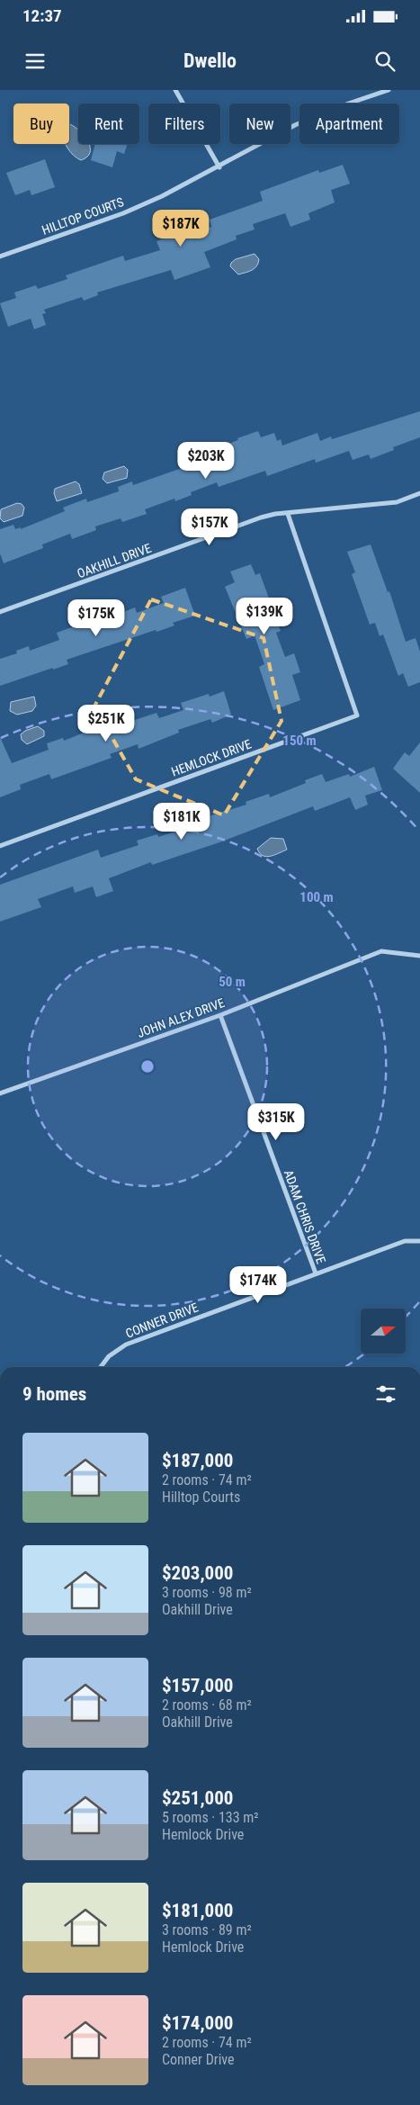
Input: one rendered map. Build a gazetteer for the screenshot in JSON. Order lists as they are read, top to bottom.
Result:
{
  "streets": {
    "street": [
      "HILLTOP COURTS",
      "OAKHILL DRIVE",
      "HEMLOCK DRIVE",
      "JOHN ALEX DRIVE",
      "ADAM CHRIS DRIVE",
      "CONNER DRIVE"
    ]
  },
  "crossings": [
    ["OAKHILL DRIVE", "HEMLOCK DRIVE"],
    ["JOHN ALEX DRIVE", "ADAM CHRIS DRIVE"],
    ["ADAM CHRIS DRIVE", "CONNER DRIVE"]
  ],
  "north": "right",
  "page": {
    "status": "12:37",
    "header": "Dwello",
    "chip": [
      "Buy",
      "Rent",
      "Filters",
      "New",
      "Apartment"
    ],
    "price": [
      "$187K",
      "$203K",
      "$157K",
      "$139K",
      "$175K",
      "$251K",
      "$181K",
      "$315K",
      "$174K"
    ],
    "heading": "9 homes",
    "list": [
      {
        "name": "$187,000",
        "note": "2 rooms · 74 m² · Hilltop Courts"
      },
      {
        "name": "$203,000",
        "note": "3 rooms · 98 m² · Oakhill Drive"
      },
      {
        "name": "$157,000",
        "note": "2 rooms · 68 m² · Oakhill Drive"
      },
      {
        "name": "$251,000",
        "note": "5 rooms · 133 m² · Hemlock Drive"
      },
      {
        "name": "$181,000",
        "note": "3 rooms · 89 m² · Hemlock Drive"
      },
      {
        "name": "$174,000",
        "note": "2 rooms · 74 m² · Conner Drive"
      }
    ]
  },
  "rings": ["150 m", "100 m", "50 m"]
}
